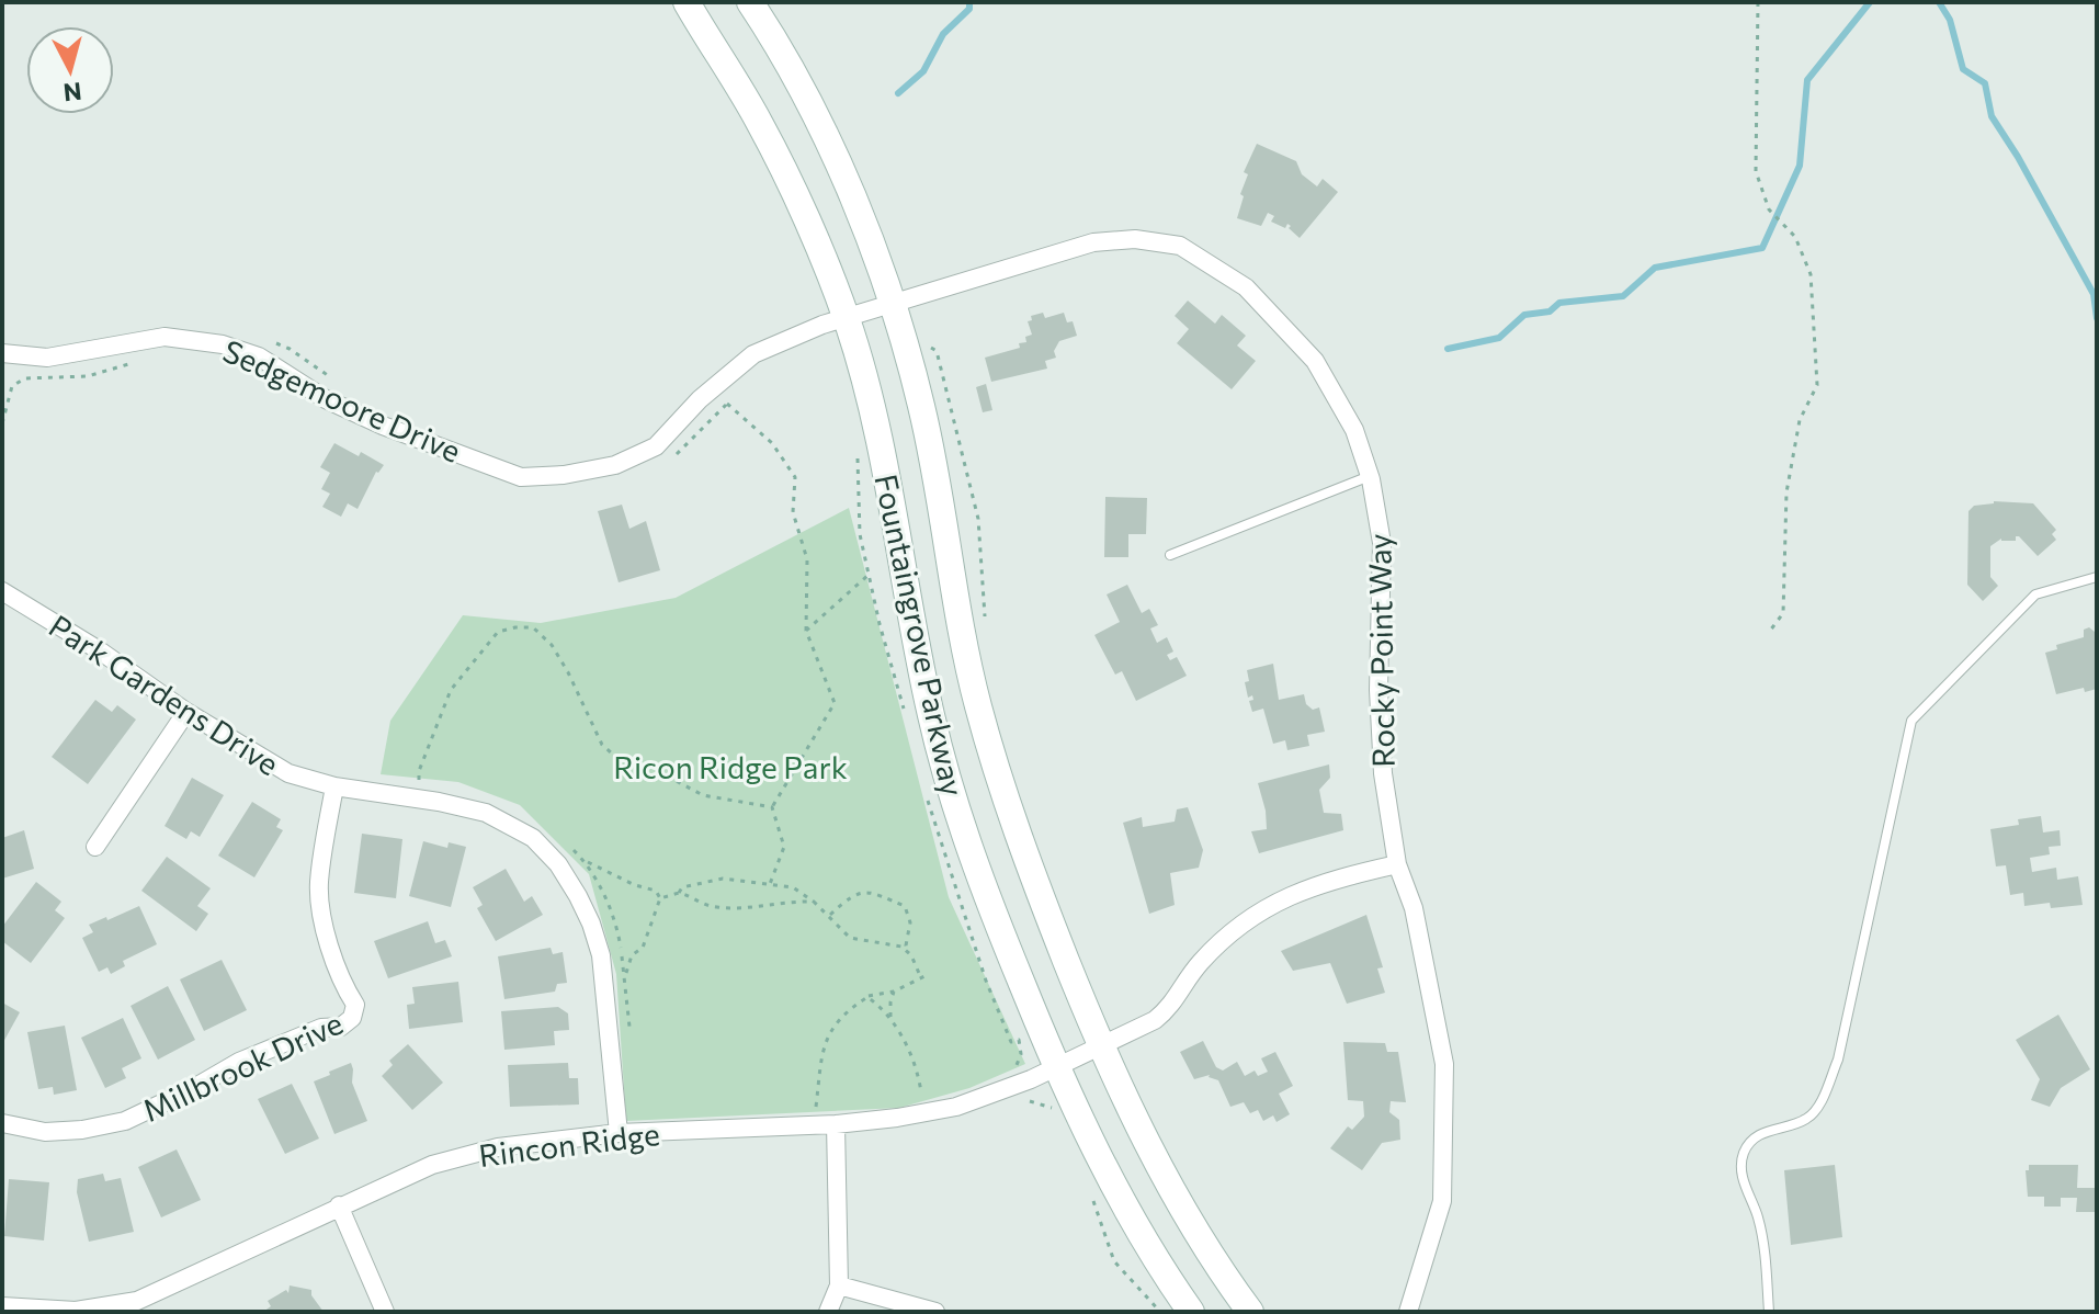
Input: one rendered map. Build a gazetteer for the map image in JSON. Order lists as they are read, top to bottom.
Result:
{
  "streets": {
    "main road": ["Fountaingrove Parkway"],
    "street": [
      "Sedgemoore Drive",
      "Rocky Point Way",
      "Park Gardens Drive",
      "Millbrook Drive",
      "Rincon Ridge"
    ]
  },
  "crossings": [
    ["Sedgemoore Drive", "Fountaingrove Parkway"],
    ["Sedgemoore Drive", "Rocky Point Way"],
    ["Fountaingrove Parkway", "Rocky Point Way"],
    ["Fountaingrove Parkway", "Rincon Ridge"],
    ["Rocky Point Way", "Rincon Ridge"],
    ["Park Gardens Drive", "Millbrook Drive"],
    ["Park Gardens Drive", "Rincon Ridge"]
  ],
  "parks": ["Ricon Ridge Park"],
  "north": "bottom"
}
